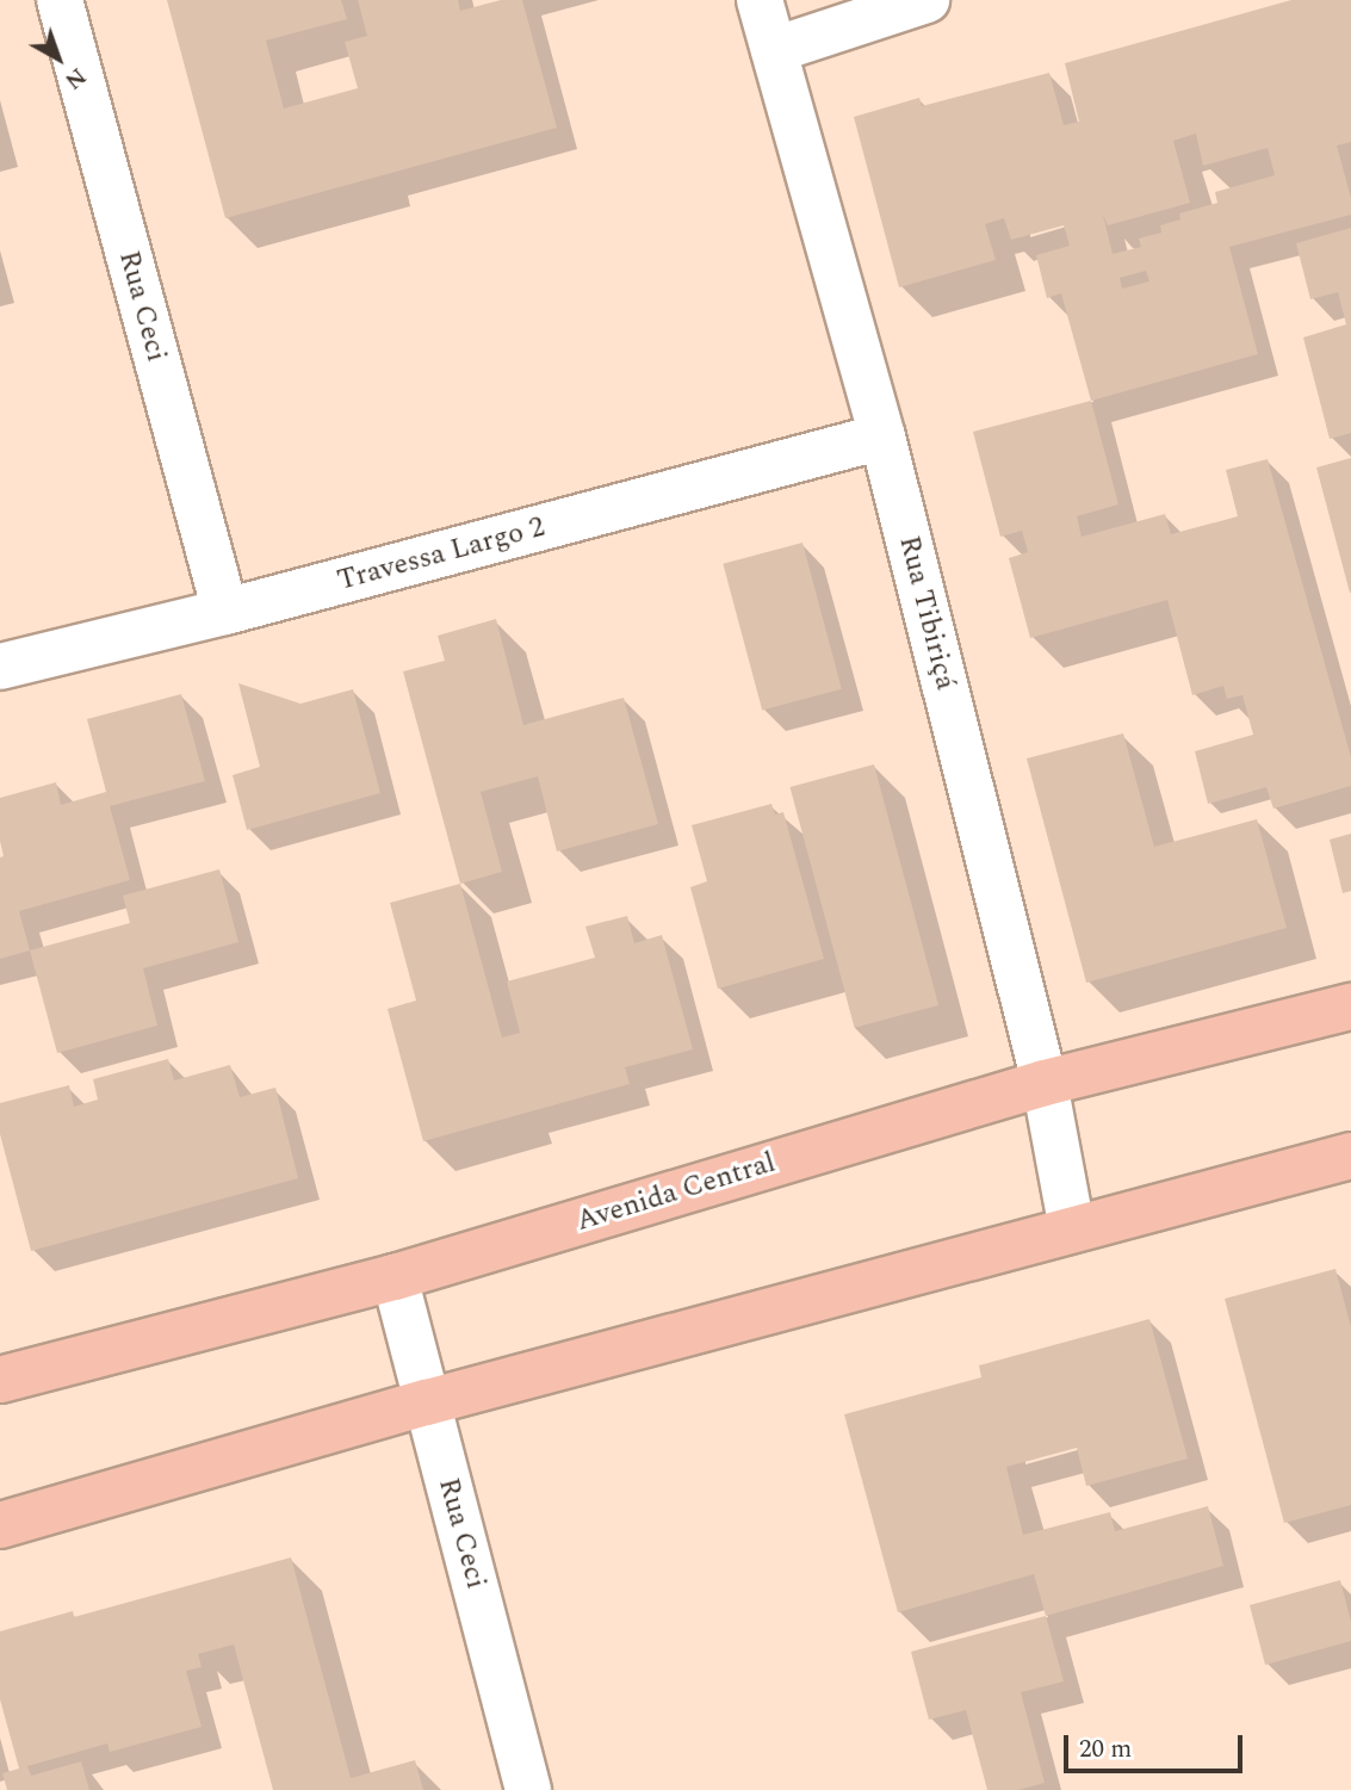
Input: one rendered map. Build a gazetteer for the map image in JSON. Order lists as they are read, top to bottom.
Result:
{
  "streets": {
    "main road": ["Avenida Central"],
    "street": ["Rua Ceci", "Travessa Largo 2", "Rua Tibiriçá"]
  },
  "crossings": [
    ["Rua Ceci", "Travessa Largo 2"],
    ["Rua Ceci", "Avenida Central"],
    ["Travessa Largo 2", "Rua Tibiriçá"],
    ["Rua Tibiriçá", "Avenida Central"]
  ],
  "scale_bar": "20 m",
  "north": "bottom right"
}
